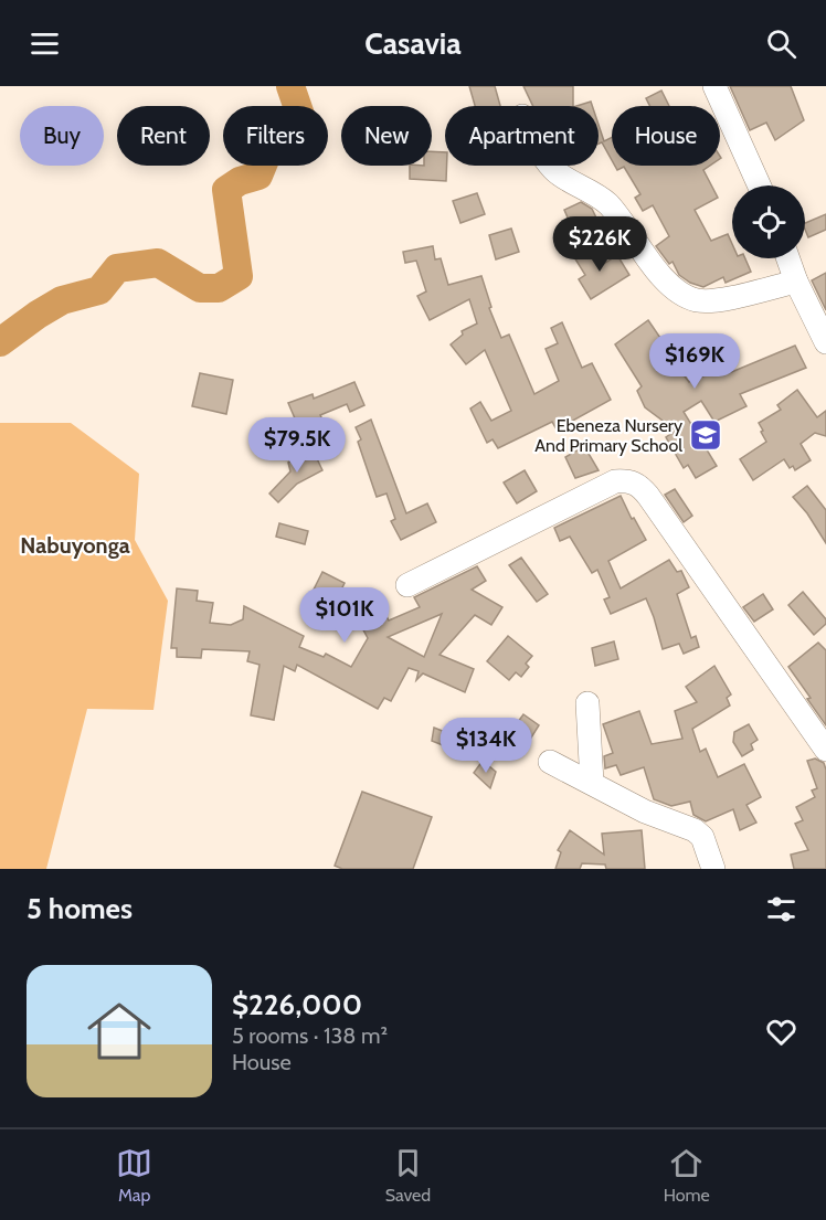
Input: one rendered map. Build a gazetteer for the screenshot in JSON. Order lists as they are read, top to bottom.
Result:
{
  "districts": ["Nabuyonga"],
  "places": {
    "school or university": ["Ebeneza Nursery And Primary School"]
  },
  "page": {
    "header": "Casavia",
    "chip": [
      "Buy",
      "Rent",
      "Filters",
      "New",
      "Apartment",
      "House"
    ],
    "price": [
      "$226K",
      "$169K",
      "$79.5K",
      "$101K",
      "$134K"
    ],
    "heading": "5 homes",
    "list": [
      {
        "name": "$226,000",
        "note": "5 rooms · 138 m² · House"
      }
    ],
    "tabs": ["Map", "Saved", "Home"]
  }
}
